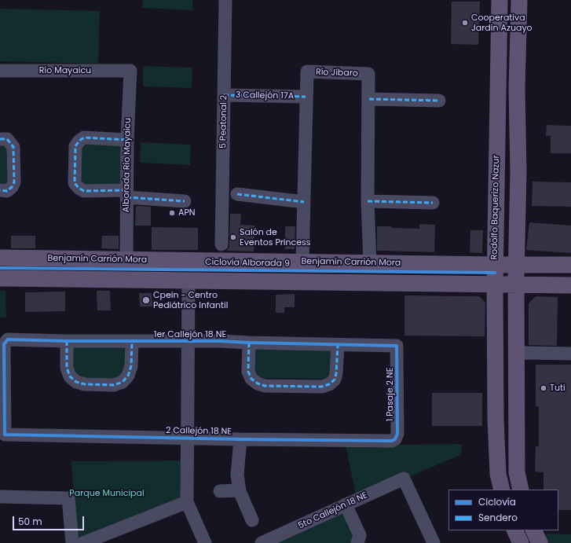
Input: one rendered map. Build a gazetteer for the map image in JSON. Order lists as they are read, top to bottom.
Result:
{
  "streets": {
    "main road": ["Rodolfo Baquerizo Nazur", "Benjamín Carrión Mora"],
    "street": [
      "Río Mayaicu",
      "Río Jíbaro",
      "3 Callejón 17A",
      "5 Peatonal 2",
      "Alborada Rio Mayaicu",
      "1er Callejón 18 NE",
      "1 Pasaje 2 NE",
      "2 Callejón 18 NE",
      "5to Callejón 18 NE"
    ],
    "cycle path": ["Ciclovía Alborada 9"]
  },
  "crossings": [
    ["Río Mayaicu", "Alborada Rio Mayaicu"],
    ["Río Jíbaro", "3 Callejón 17A"],
    ["Río Jíbaro", "Benjamín Carrión Mora"],
    ["3 Callejón 17A", "5 Peatonal 2"],
    ["Alborada Rio Mayaicu", "Benjamín Carrión Mora"],
    ["Rodolfo Baquerizo Nazur", "Benjamín Carrión Mora"],
    ["1er Callejón 18 NE", "1 Pasaje 2 NE"],
    ["1er Callejón 18 NE", "2 Callejón 18 NE"],
    ["1 Pasaje 2 NE", "2 Callejón 18 NE"]
  ],
  "parks": ["Parque Municipal"],
  "places": [
    "Cooperativa Jardin Azuayo",
    "APN",
    "Salón de Eventos Princess",
    "Cpein - Centro Pediátrico Infantil",
    "Tuti"
  ],
  "legend": ["Ciclovía", "Sendero"],
  "scale_bar": "50 m"
}
